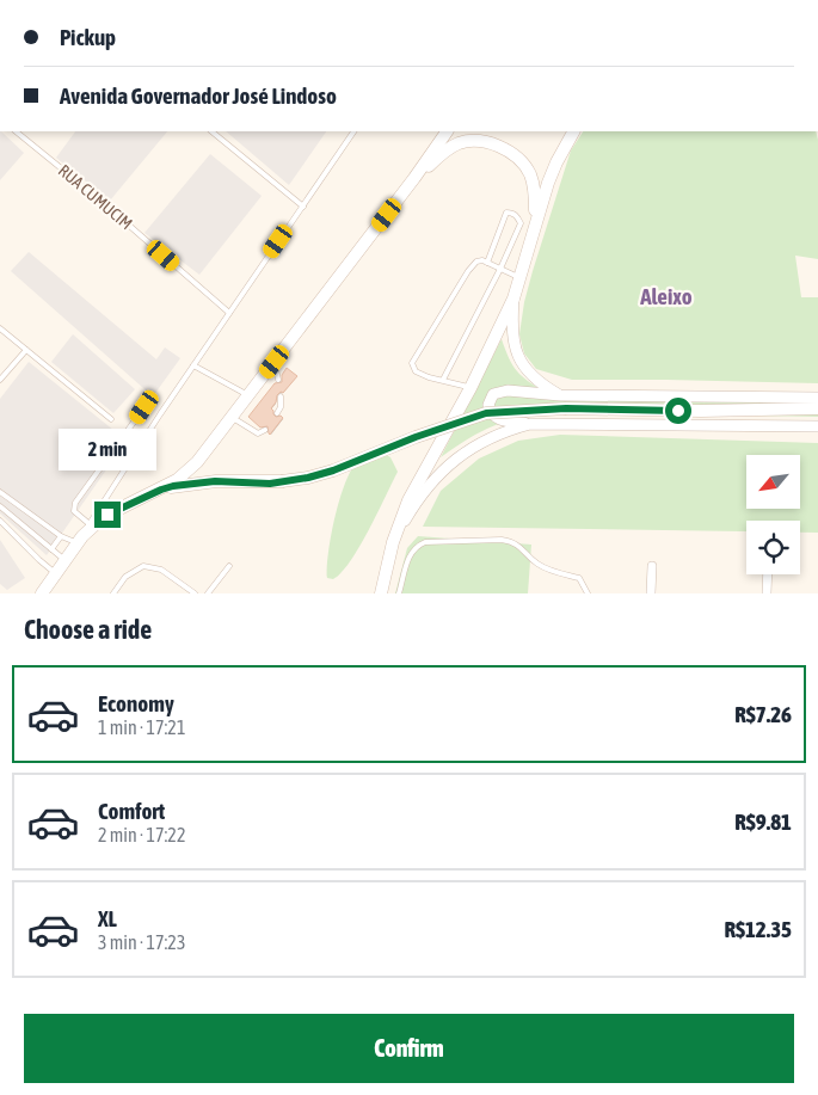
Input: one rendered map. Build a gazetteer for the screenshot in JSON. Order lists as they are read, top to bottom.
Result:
{
  "streets": {
    "lane": ["RUA CUMUCIM"]
  },
  "districts": ["Aleixo"],
  "north": "bottom left",
  "page": {
    "banner": ["Pickup", "Avenida Governador José Lindoso"],
    "bubble": "2 min",
    "heading": "Choose a ride",
    "list": [
      {
        "name": "Economy",
        "note": "1 min · 17:21",
        "value": "R$7.26"
      },
      {
        "name": "Comfort",
        "note": "2 min · 17:22",
        "value": "R$9.81"
      },
      {
        "name": "XL",
        "note": "3 min · 17:23",
        "value": "R$12.35"
      }
    ],
    "buttons": "Confirm"
  }
}
